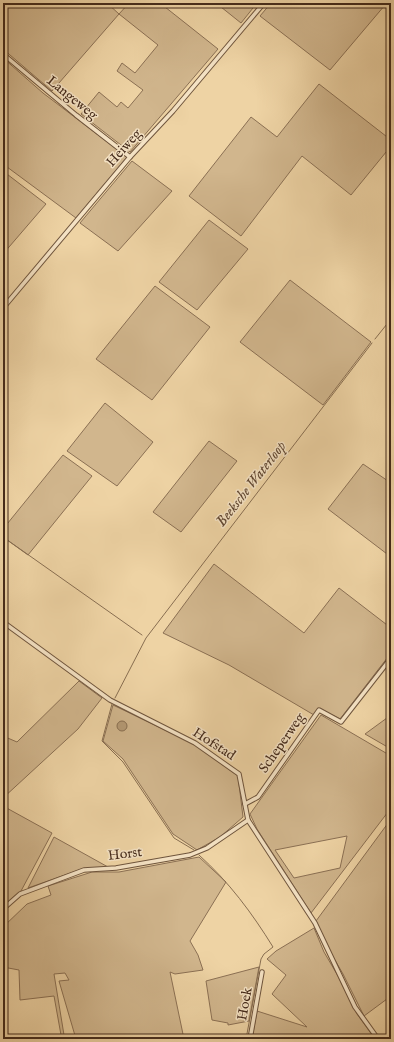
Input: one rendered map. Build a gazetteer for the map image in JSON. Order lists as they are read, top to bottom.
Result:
{
  "streets": {
    "street": [
      "Langeweg",
      "Heiweg",
      "Scheperweg",
      "Hofstad",
      "Horst",
      "Hoek"
    ]
  },
  "crossings": [
    ["Langeweg", "Heiweg"],
    ["Scheperweg", "Hofstad"],
    ["Hofstad", "Horst"]
  ],
  "water": ["Beeksche Waterloop"]
}
